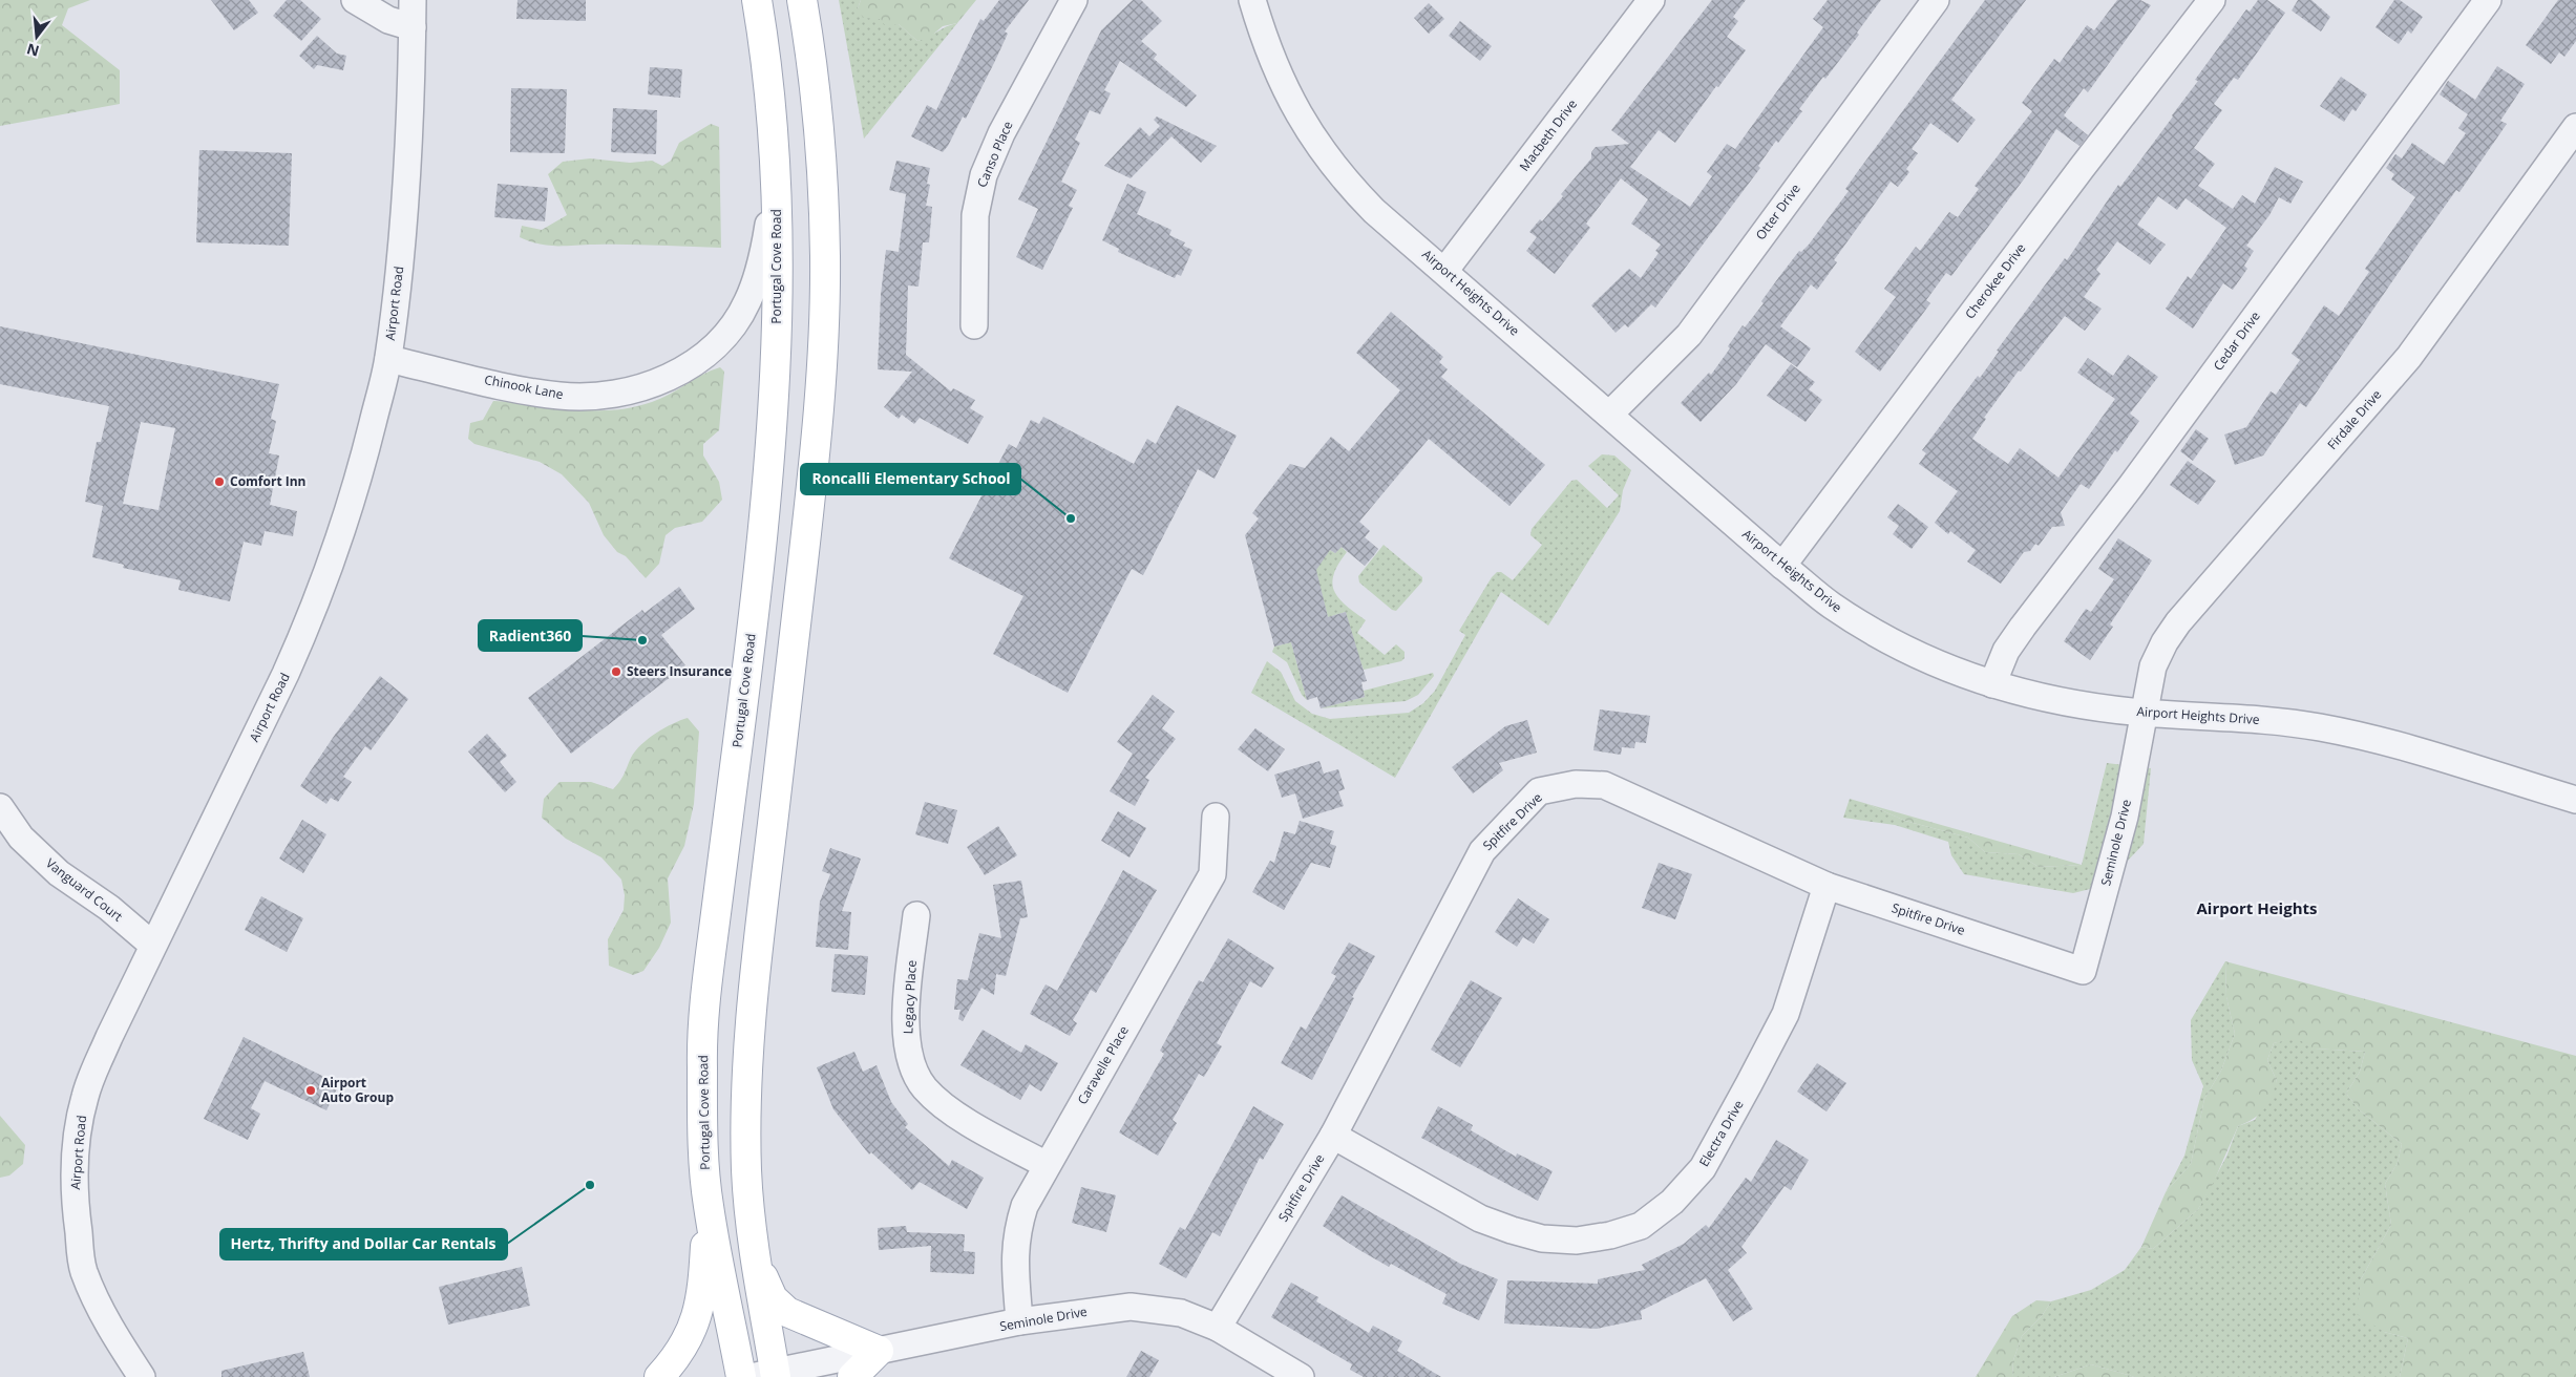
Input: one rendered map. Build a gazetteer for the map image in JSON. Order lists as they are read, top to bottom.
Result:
{
  "streets": {
    "main road": ["Portugal Cove Road"],
    "street": [
      "Macbeth Drive",
      "Canso Place",
      "Otter Drive",
      "Cherokee Drive",
      "Airport Heights Drive",
      "Airport Road",
      "Cedar Drive",
      "Chinook Lane",
      "Firdale Drive",
      "Spitfire Drive",
      "Seminole Drive",
      "Vanguard Court",
      "Legacy Place",
      "Caravelle Place",
      "Electra Drive"
    ]
  },
  "crossings": [
    ["Macbeth Drive", "Airport Heights Drive"],
    ["Otter Drive", "Airport Heights Drive"],
    ["Portugal Cove Road", "Chinook Lane"],
    ["Cherokee Drive", "Airport Heights Drive"],
    ["Airport Heights Drive", "Cedar Drive"],
    ["Airport Heights Drive", "Firdale Drive"],
    ["Airport Heights Drive", "Seminole Drive"],
    ["Airport Road", "Chinook Lane"],
    ["Airport Road", "Vanguard Court"],
    ["Firdale Drive", "Seminole Drive"],
    ["Spitfire Drive", "Seminole Drive"],
    ["Spitfire Drive", "Electra Drive"],
    ["Seminole Drive", "Caravelle Place"],
    ["Legacy Place", "Caravelle Place"]
  ],
  "districts": ["Airport Heights"],
  "places": [
    "Comfort Inn",
    "Roncalli Elementary School",
    "Radient360",
    "Steers Insurance",
    "Airport Auto Group",
    "Hertz, Thrifty and Dollar Car Rentals"
  ],
  "north": "bottom"
}
